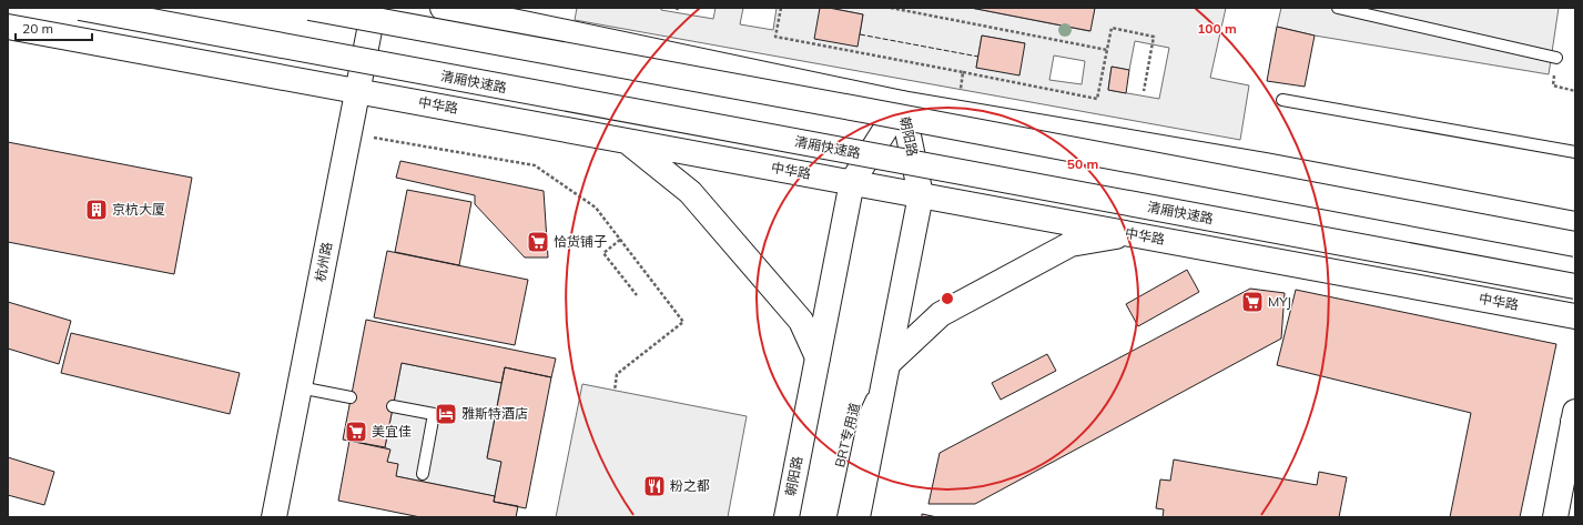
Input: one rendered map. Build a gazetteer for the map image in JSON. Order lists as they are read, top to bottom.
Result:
{
  "streets": {
    "main road": [
      "清厢快速路",
      "中华路",
      "朝阳路",
      "杭州路"
    ],
    "lane": ["BRT专用道"]
  },
  "crossings": [
    ["中华路", "朝阳路"],
    ["中华路", "杭州路"],
    ["朝阳路", "BRT专用道"]
  ],
  "places": {
    "building": ["京杭大厦"],
    "supermarket": ["恰货铺子", "MYJ", "美宜佳"],
    "hotel": ["雅斯特酒店"],
    "restaurant": ["粉之都"]
  },
  "scale_bar": "20 m",
  "rings": ["100 m", "50 m"]
}
